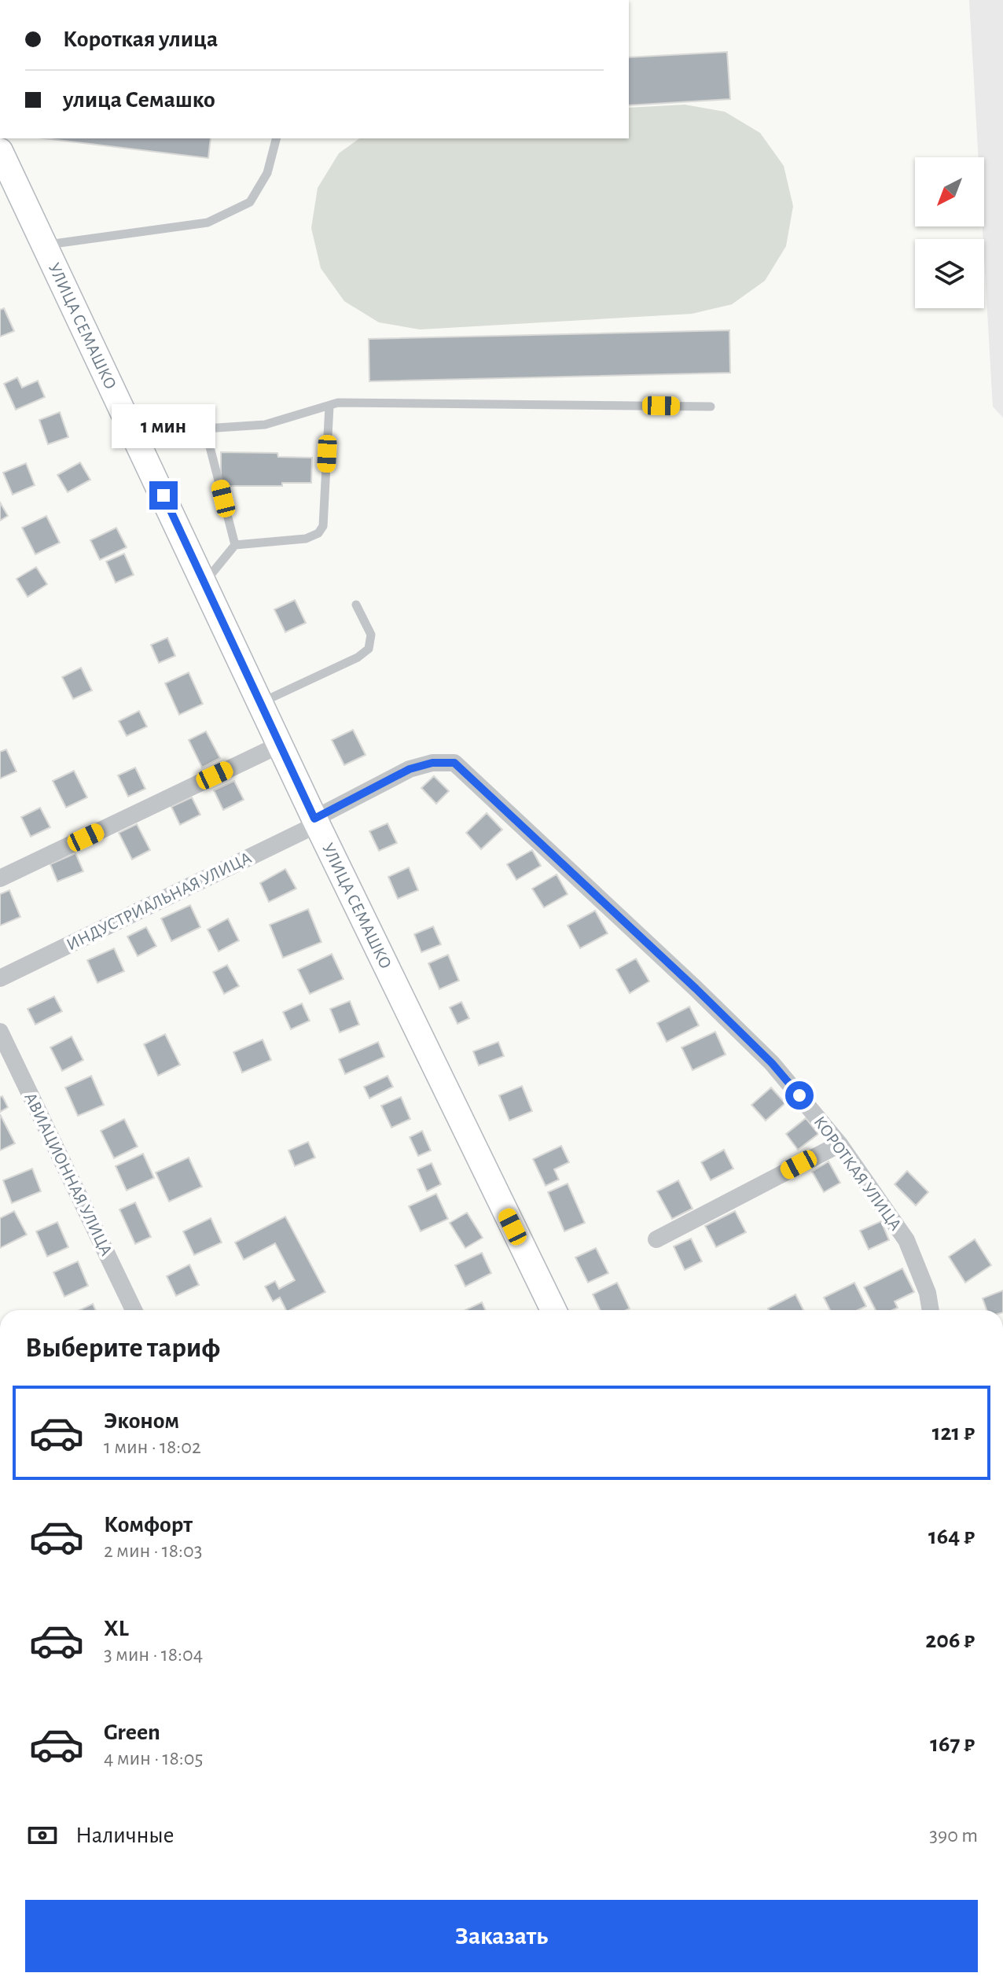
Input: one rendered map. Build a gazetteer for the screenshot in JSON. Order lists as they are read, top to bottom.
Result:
{
  "streets": {
    "main road": ["УЛИЦА СЕМАШКО"],
    "street": ["ИНДУСТРИАЛЬНАЯ УЛИЦА", "КОРОТКАЯ УЛИЦА", "АВИАЦИОННАЯ УЛИЦА"]
  },
  "crossings": [
    ["УЛИЦА СЕМАШКО", "ИНДУСТРИАЛЬНАЯ УЛИЦА"],
    ["УЛИЦА СЕМАШКО", "КОРОТКАЯ УЛИЦА"],
    ["ИНДУСТРИАЛЬНАЯ УЛИЦА", "КОРОТКАЯ УЛИЦА"]
  ],
  "north": "bottom left",
  "page": {
    "banner": ["Короткая улица", "улица Семашко"],
    "bubble": "1 мин",
    "heading": "Выберите тариф",
    "list": [
      {
        "name": "Эконом",
        "note": "1 мин · 18:02",
        "value": "121 ₽"
      },
      {
        "name": "Комфорт",
        "note": "2 мин · 18:03",
        "value": "164 ₽"
      },
      {
        "name": "XL",
        "note": "3 мин · 18:04",
        "value": "206 ₽"
      },
      {
        "name": "Green",
        "note": "4 мин · 18:05",
        "value": "167 ₽"
      }
    ],
    "pay": ["Наличные", "390 m"],
    "buttons": "Заказать"
  }
}
